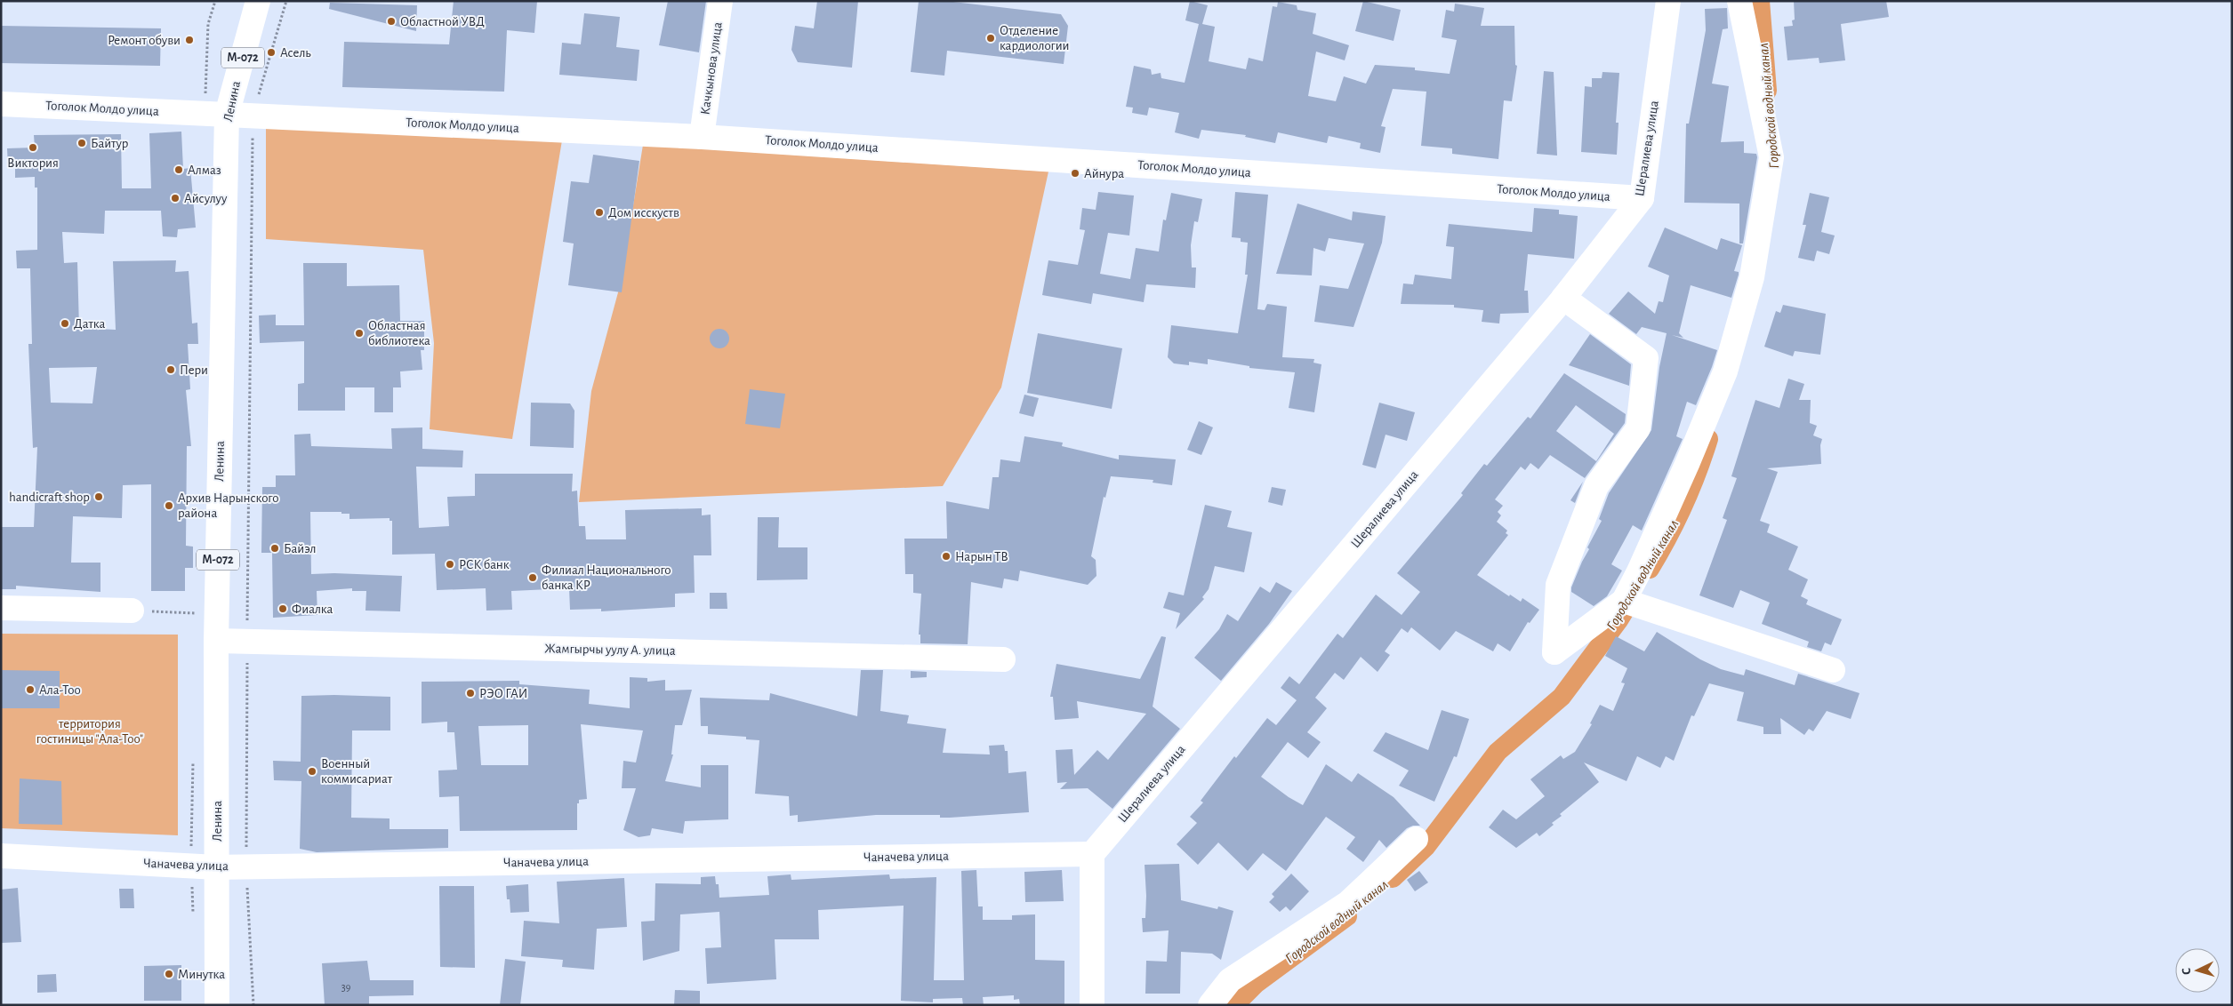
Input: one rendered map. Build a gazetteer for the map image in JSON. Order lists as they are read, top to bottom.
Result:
{
  "streets": {
    "street": [
      "М-072",
      "Качкынова улица",
      "Ленина",
      "Тоголок Молдо улица",
      "Шералиева улица",
      "Жамгырчы уулу А. улица",
      "Чаначева улица"
    ]
  },
  "crossings": [
    ["Качкынова улица", "Тоголок Молдо улица"],
    ["Ленина", "Тоголок Молдо улица"],
    ["Ленина", "Жамгырчы уулу А. улица"],
    ["Ленина", "Чаначева улица"],
    ["Тоголок Молдо улица", "Шералиева улица"],
    ["Шералиева улица", "Чаначева улица"]
  ],
  "water": ["Городской водный канал"],
  "parks": ["территория гостиницы \"Ала-Тоо\""],
  "places": [
    "Областной УВД",
    "Отделение кардиологии",
    "Ремонт обуви",
    "Асель",
    "Байтур",
    "Виктория",
    "Алмаз",
    "Айнура",
    "Айсулуу",
    "Дом исскуств",
    "Датка",
    "Областная библиотека",
    "Пери",
    "handicraft shop",
    "Архив Нарынского района",
    "Байэл",
    "Нарын ТВ",
    "РСК банк",
    "Филиал Национального банка КР",
    "Фиалка",
    "Ала-Тоо",
    "РЭО ГАИ",
    "Военный коммисариат",
    "Минутка"
  ],
  "house_numbers": ["39"],
  "north": "left"
}
